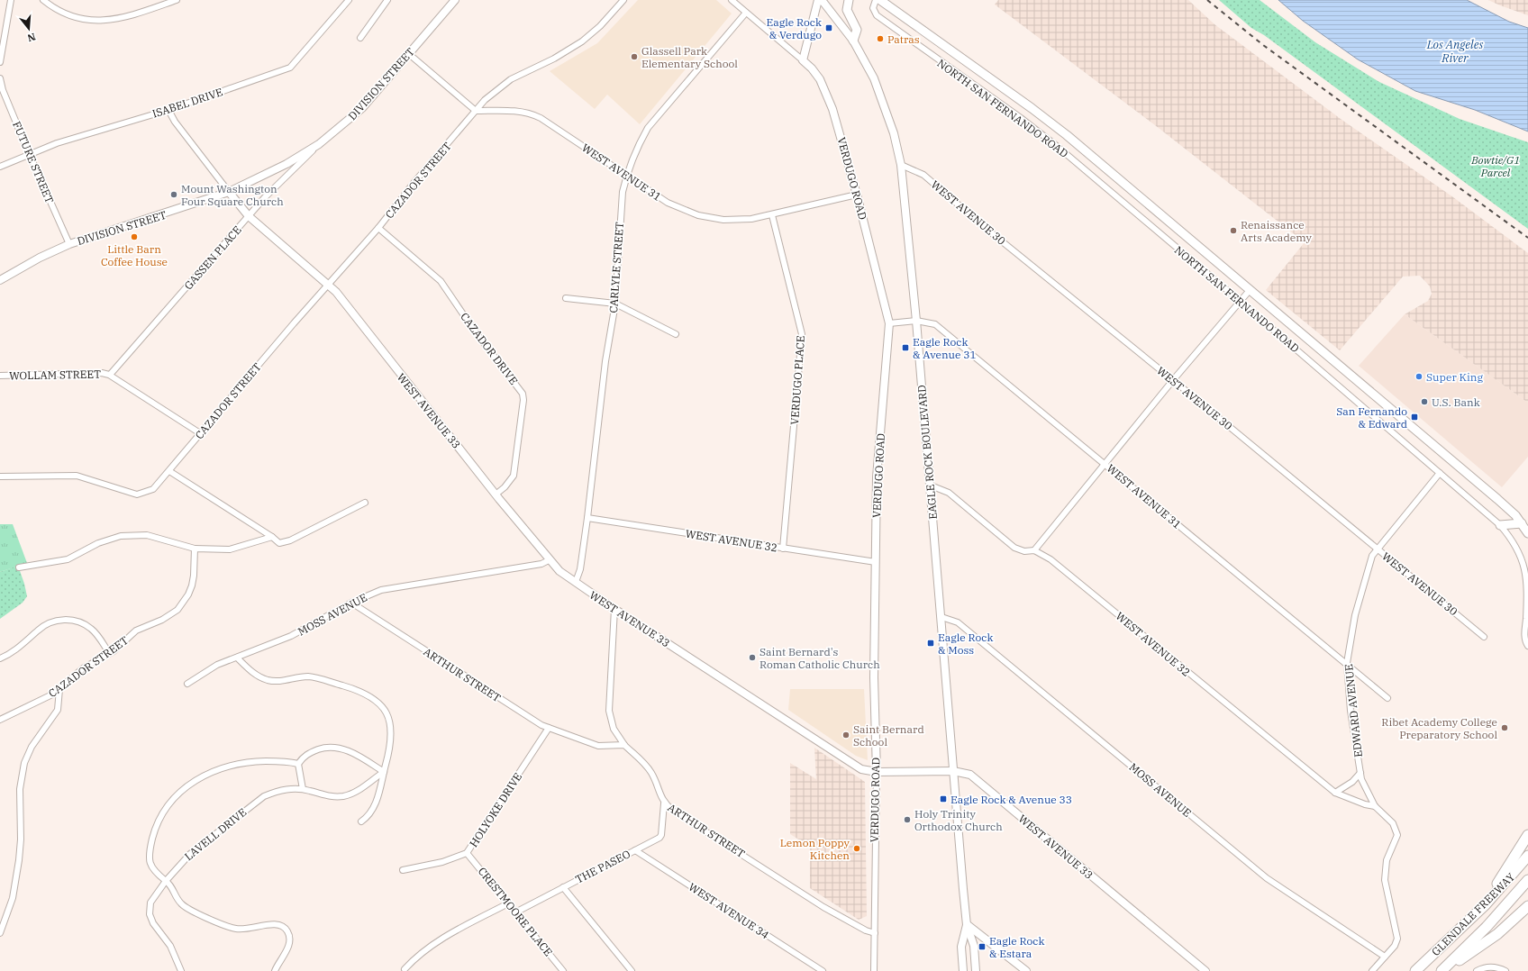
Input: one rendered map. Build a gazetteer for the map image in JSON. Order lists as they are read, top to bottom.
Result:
{
  "streets": {
    "highway": ["GLENDALE FREEWAY"],
    "main road": ["NORTH SAN FERNANDO ROAD"],
    "street": [
      "DIVISION STREET",
      "ISABEL DRIVE",
      "FUTURE STREET",
      "WEST AVENUE 31",
      "VERDUGO ROAD",
      "CAZADOR STREET",
      "WEST AVENUE 30",
      "GASSEN PLACE",
      "CARLYLE STREET",
      "CAZADOR DRIVE",
      "WOLLAM STREET",
      "VERDUGO PLACE",
      "WEST AVENUE 33",
      "EAGLE ROCK BOULEVARD",
      "WEST AVENUE 32",
      "MOSS AVENUE",
      "ARTHUR STREET",
      "EDWARD AVENUE",
      "HOLYOKE DRIVE",
      "LAVELL DRIVE",
      "THE PASEO",
      "WEST AVENUE 34",
      "CRESTMOORE PLACE"
    ]
  },
  "crossings": [
    ["DIVISION STREET", "FUTURE STREET"],
    ["DIVISION STREET", "GASSEN PLACE"],
    ["DIVISION STREET", "WEST AVENUE 33"],
    ["ISABEL DRIVE", "FUTURE STREET"],
    ["ISABEL DRIVE", "WEST AVENUE 33"],
    ["NORTH SAN FERNANDO ROAD", "EDWARD AVENUE"],
    ["WEST AVENUE 31", "VERDUGO ROAD"],
    ["WEST AVENUE 31", "CAZADOR STREET"],
    ["WEST AVENUE 31", "CARLYLE STREET"],
    ["WEST AVENUE 31", "VERDUGO PLACE"],
    ["WEST AVENUE 31", "EAGLE ROCK BOULEVARD"],
    ["WEST AVENUE 31", "EDWARD AVENUE"],
    ["VERDUGO ROAD", "WEST AVENUE 33"],
    ["VERDUGO ROAD", "WEST AVENUE 32"],
    ["VERDUGO ROAD", "ARTHUR STREET"],
    ["CAZADOR STREET", "CAZADOR DRIVE"],
    ["CAZADOR STREET", "WOLLAM STREET"],
    ["CAZADOR STREET", "WEST AVENUE 33"],
    ["WEST AVENUE 30", "EAGLE ROCK BOULEVARD"],
    ["WEST AVENUE 30", "EDWARD AVENUE"],
    ["GASSEN PLACE", "WOLLAM STREET"],
    ["GASSEN PLACE", "WEST AVENUE 33"],
    ["CARLYLE STREET", "WEST AVENUE 33"],
    ["CARLYLE STREET", "WEST AVENUE 32"],
    ["CAZADOR DRIVE", "WEST AVENUE 33"],
    ["VERDUGO PLACE", "WEST AVENUE 32"],
    ["WEST AVENUE 33", "EAGLE ROCK BOULEVARD"],
    ["WEST AVENUE 33", "MOSS AVENUE"],
    ["EAGLE ROCK BOULEVARD", "WEST AVENUE 32"],
    ["EAGLE ROCK BOULEVARD", "MOSS AVENUE"],
    ["WEST AVENUE 32", "EDWARD AVENUE"],
    ["MOSS AVENUE", "ARTHUR STREET"],
    ["MOSS AVENUE", "EDWARD AVENUE"],
    ["ARTHUR STREET", "HOLYOKE DRIVE"],
    ["ARTHUR STREET", "THE PASEO"],
    ["HOLYOKE DRIVE", "CRESTMOORE PLACE"],
    ["THE PASEO", "WEST AVENUE 34"],
    ["THE PASEO", "CRESTMOORE PLACE"]
  ],
  "water": ["Los Angeles River"],
  "parks": ["Bowtie/G1 Parcel"],
  "places": {
    "transit": [
      "Eagle Rock & Verdugo",
      "Eagle Rock & Avenue 31",
      "San Fernando & Edward",
      "Eagle Rock & Moss",
      "Eagle Rock & Avenue 33",
      "Eagle Rock & Estara"
    ],
    "other": [
      "Patras",
      "Glassell Park Elementary School",
      "Mount Washington Four Square Church",
      "Renaissance Arts Academy",
      "Little Barn Coffee House",
      "Super King",
      "U.S. Bank",
      "Saint Bernard's Roman Catholic Church",
      "Ribet Academy College Preparatory School",
      "Saint Bernard School",
      "Holy Trinity Orthodox Church",
      "Lemon Poppy Kitchen"
    ]
  },
  "north": "bottom"
}
